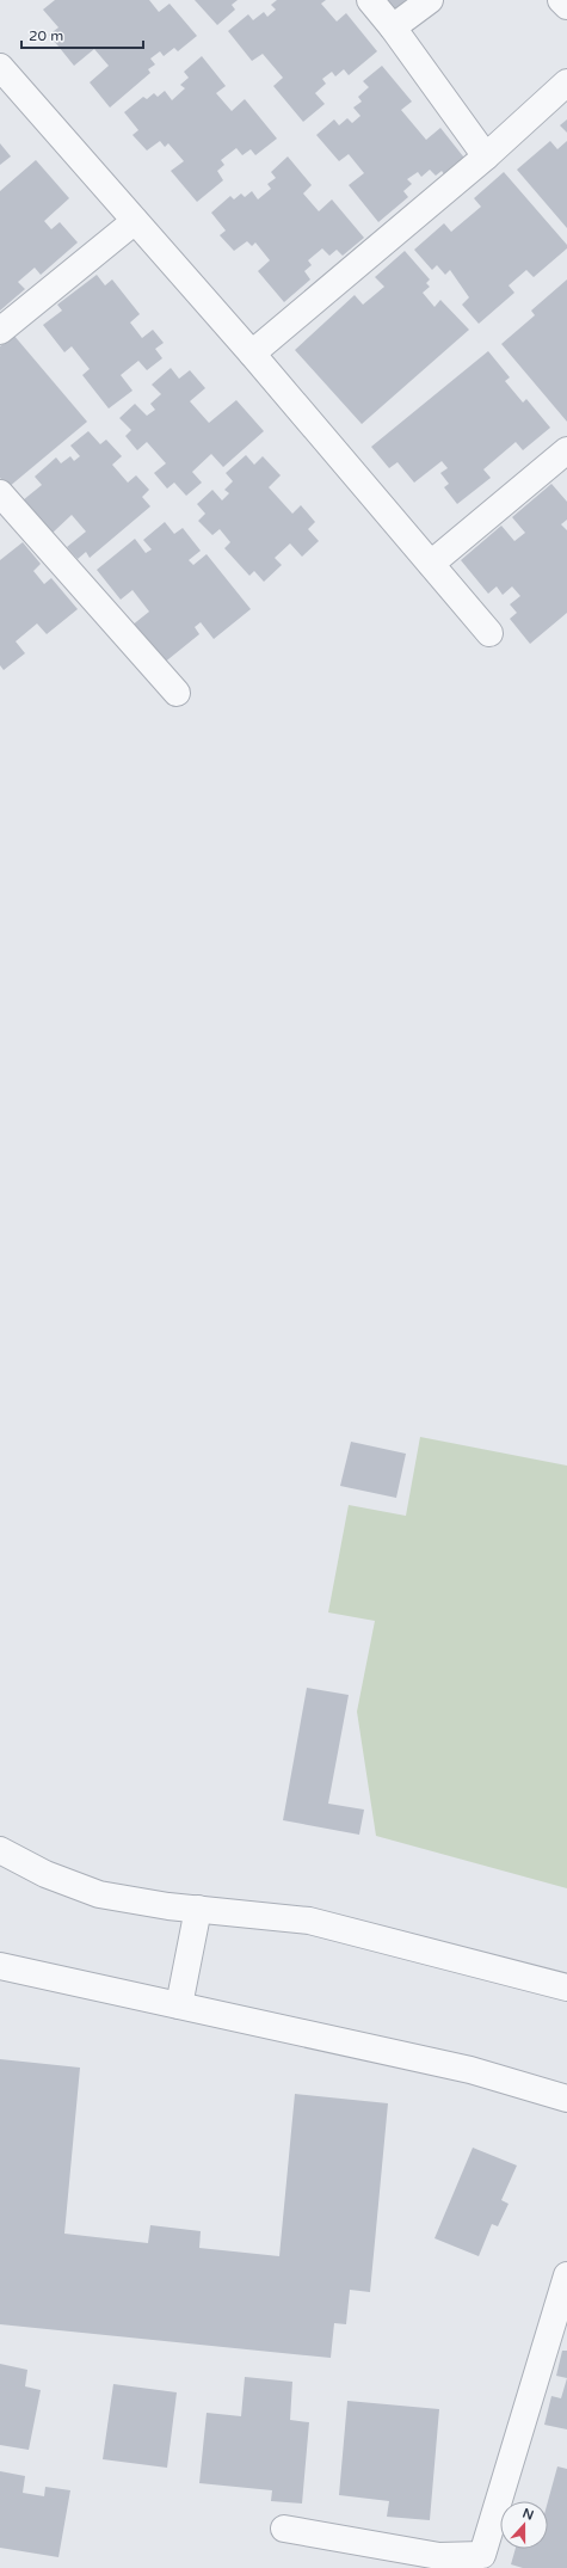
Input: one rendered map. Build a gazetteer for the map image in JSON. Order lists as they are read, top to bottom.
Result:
{
  "scale_bar": "20 m",
  "north": "top"
}
